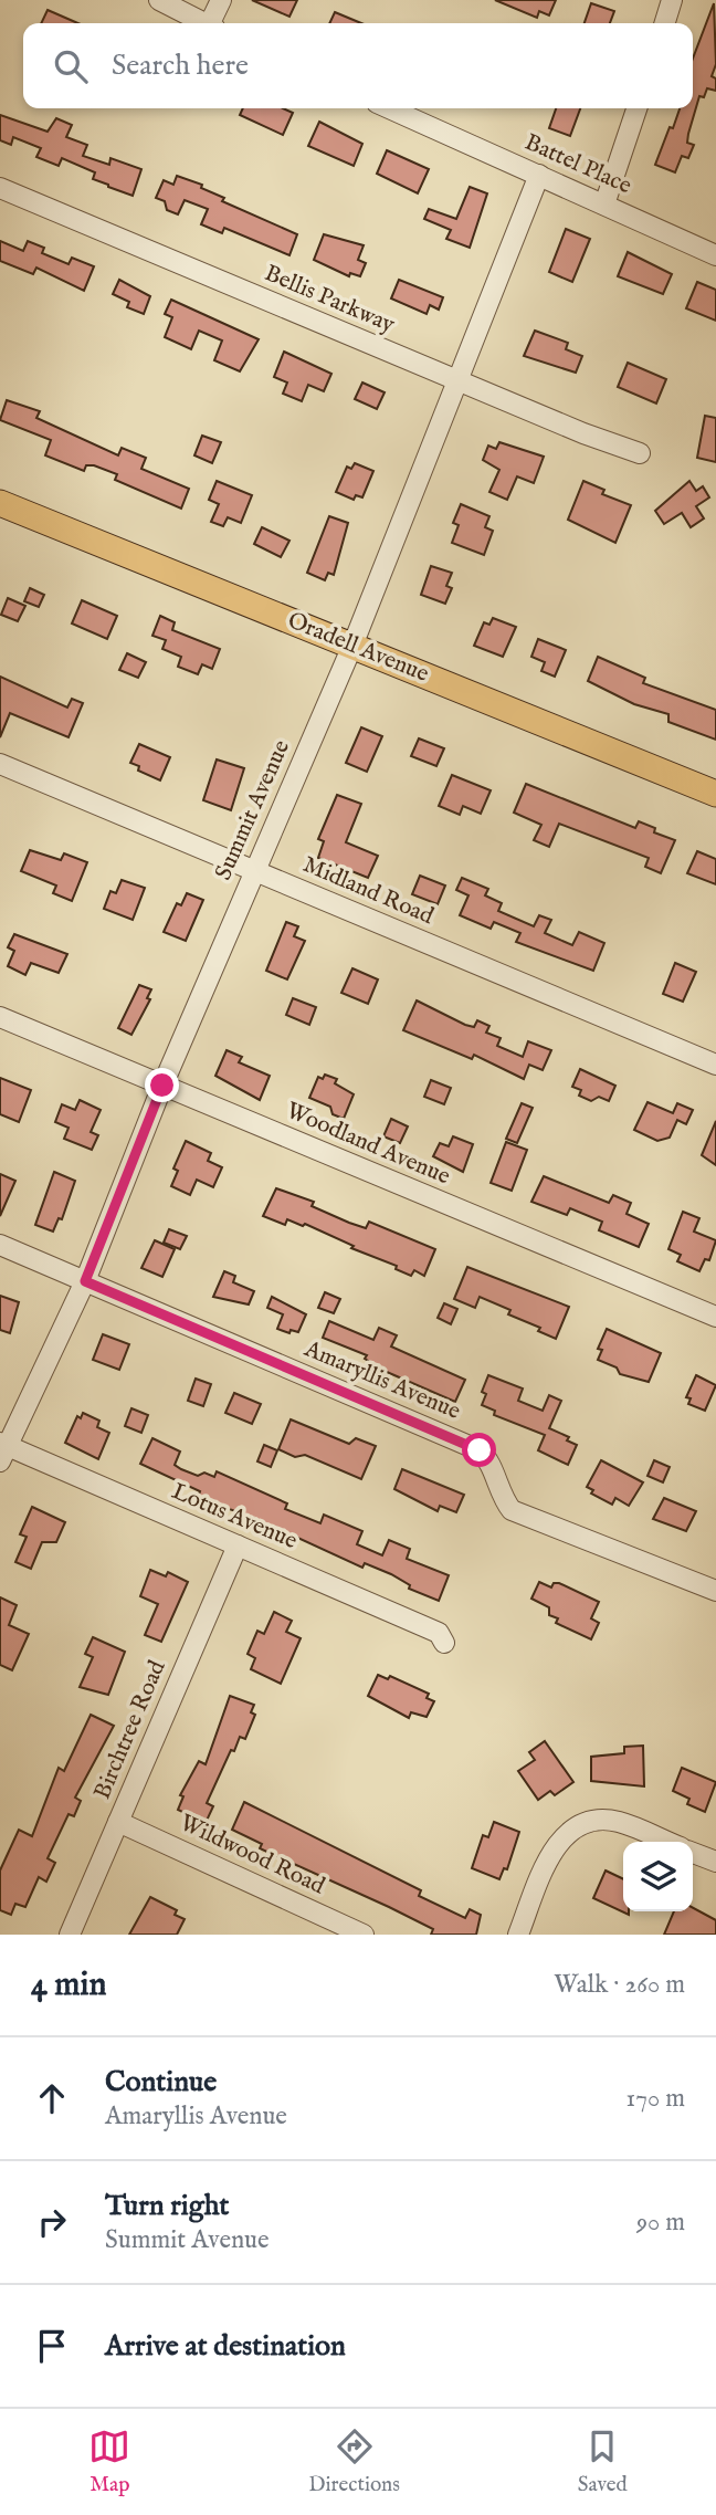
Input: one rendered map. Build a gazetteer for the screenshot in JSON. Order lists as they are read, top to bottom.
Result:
{
  "streets": {
    "main road": ["Oradell Avenue"],
    "street": [
      "Battel Place",
      "Bellis Parkway",
      "Summit Avenue",
      "Midland Road",
      "Woodland Avenue",
      "Amaryllis Avenue",
      "Lotus Avenue",
      "Birchtree Road",
      "Wildwood Road"
    ]
  },
  "crossings": [
    ["Battel Place", "Summit Avenue"],
    ["Bellis Parkway", "Summit Avenue"],
    ["Oradell Avenue", "Summit Avenue"],
    ["Summit Avenue", "Midland Road"],
    ["Summit Avenue", "Woodland Avenue"],
    ["Summit Avenue", "Amaryllis Avenue"],
    ["Summit Avenue", "Lotus Avenue"],
    ["Lotus Avenue", "Birchtree Road"],
    ["Birchtree Road", "Wildwood Road"]
  ],
  "page": {
    "search": "Search here",
    "heading": ["4 min", "Walk · 260 m"],
    "list": [
      ["Continue", "Amaryllis Avenue", "170 m"],
      ["Turn right", "Summit Avenue", "90 m"],
      "Arrive at destination"
    ],
    "nav": ["Map", "Directions", "Saved"]
  }
}
